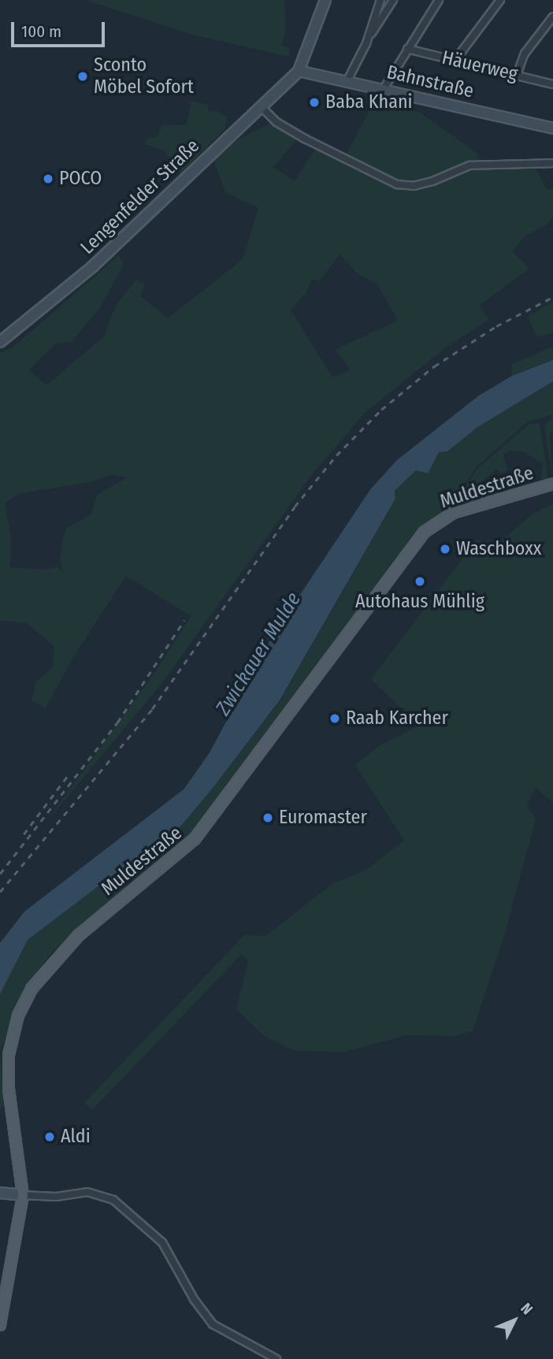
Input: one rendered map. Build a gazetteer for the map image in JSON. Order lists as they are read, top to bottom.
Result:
{
  "streets": {
    "main road": ["Bahnstraße", "Lengenfelder Straße", "Muldestraße"],
    "street": ["Häuerweg"]
  },
  "crossings": [
    ["Bahnstraße", "Lengenfelder Straße"]
  ],
  "water": ["Zwickauer Mulde"],
  "places": [
    "Sconto Möbel Sofort",
    "Baba Khani",
    "POCO",
    "Waschboxx",
    "Autohaus Mühlig",
    "Raab Karcher",
    "Euromaster",
    "Aldi"
  ],
  "scale_bar": "100 m",
  "north": "top right"
}
